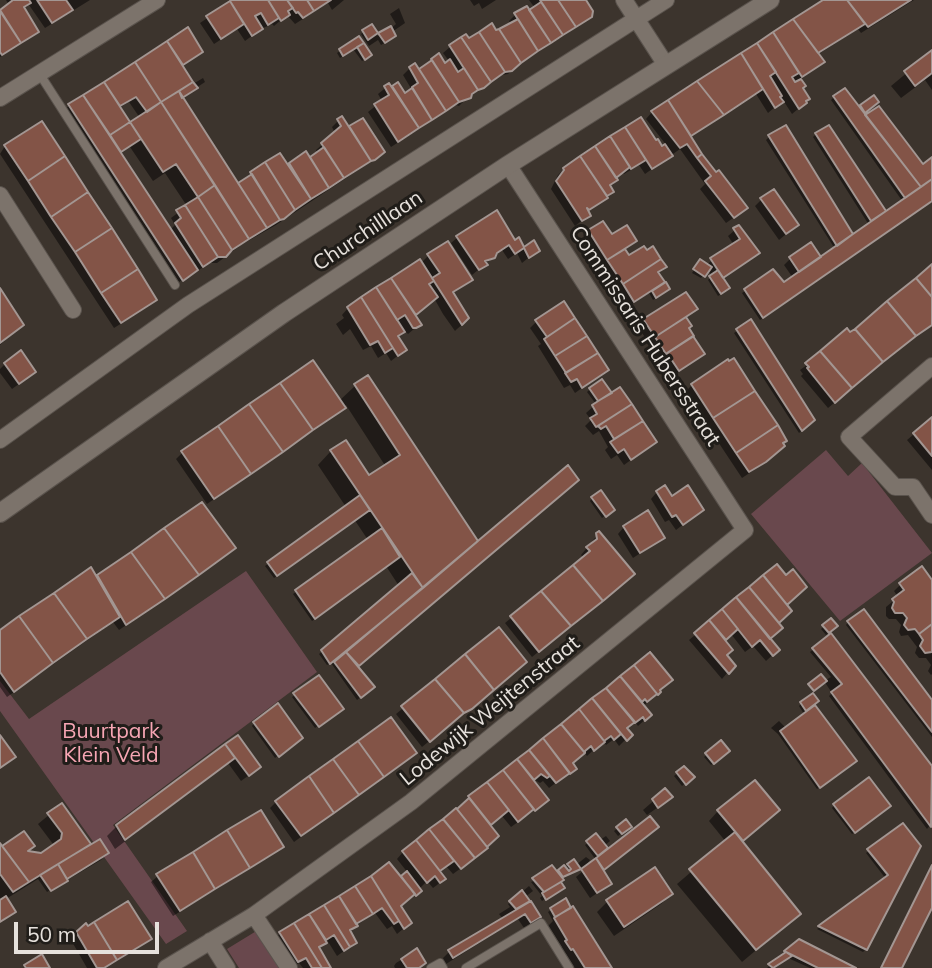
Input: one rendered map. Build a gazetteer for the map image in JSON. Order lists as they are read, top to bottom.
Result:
{
  "streets": {
    "street": ["Churchilllaan", "Commissaris Hubersstraat", "Lodewijk Weijtenstraat"]
  },
  "crossings": [
    ["Churchilllaan", "Commissaris Hubersstraat"],
    ["Commissaris Hubersstraat", "Lodewijk Weijtenstraat"]
  ],
  "parks": ["Buurtpark Klein Veld"],
  "scale_bar": "50 m"
}
